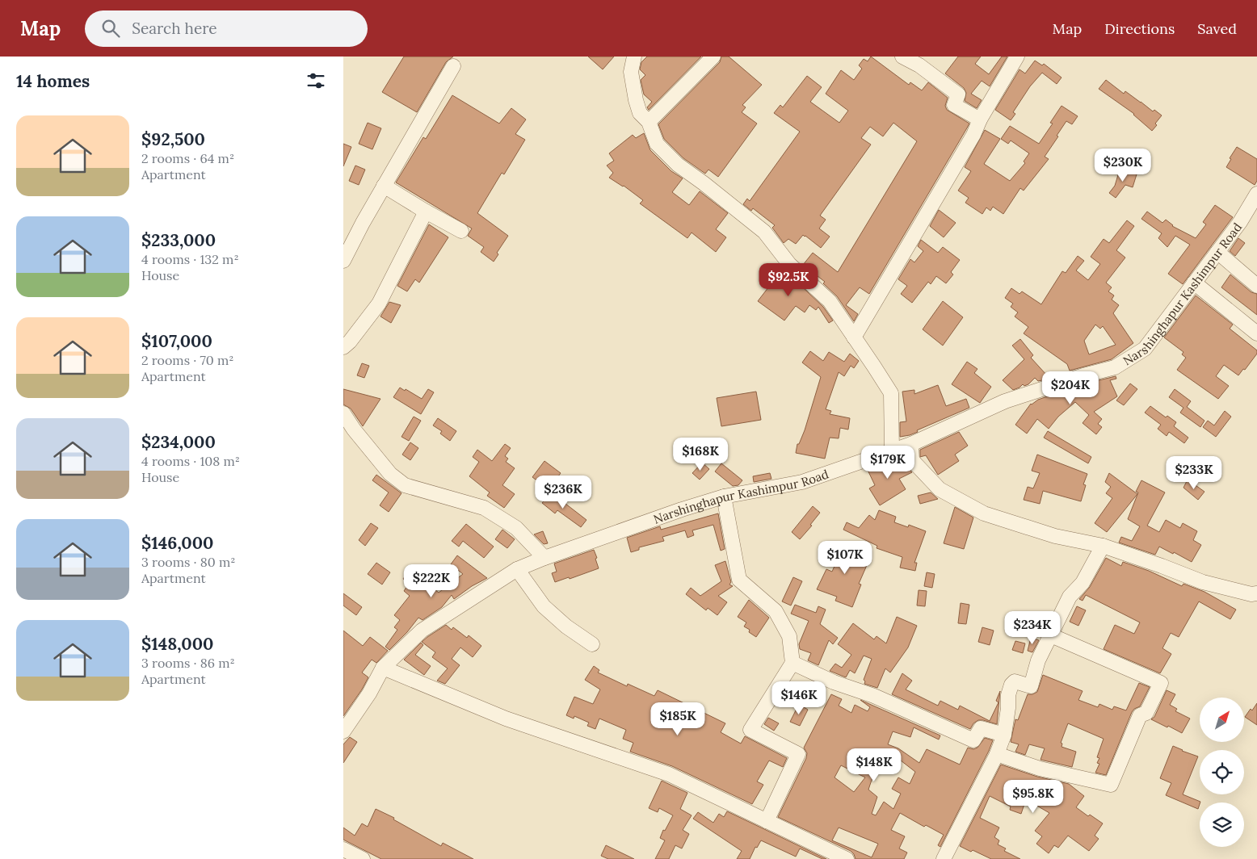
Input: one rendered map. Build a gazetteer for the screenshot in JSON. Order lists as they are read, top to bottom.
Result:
{
  "streets": {
    "street": ["Narshinghapur Kashimpur Road"]
  },
  "north": "top right",
  "page": {
    "header": "Map",
    "search": "Search here",
    "nav": ["Map", "Directions", "Saved"],
    "heading": "14 homes",
    "list": [
      {
        "name": "$92,500",
        "note": "2 rooms · 64 m² · Apartment"
      },
      {
        "name": "$233,000",
        "note": "4 rooms · 132 m² · House"
      },
      {
        "name": "$107,000",
        "note": "2 rooms · 70 m² · Apartment"
      },
      {
        "name": "$234,000",
        "note": "4 rooms · 108 m² · House"
      },
      {
        "name": "$146,000",
        "note": "3 rooms · 80 m² · Apartment"
      },
      {
        "name": "$148,000",
        "note": "3 rooms · 86 m² · Apartment"
      }
    ],
    "price": [
      "$230K",
      "$92.5K",
      "$204K",
      "$168K",
      "$179K",
      "$233K",
      "$236K",
      "$107K",
      "$222K",
      "$234K",
      "$146K",
      "$185K",
      "$148K",
      "$95.8K"
    ]
  }
}
